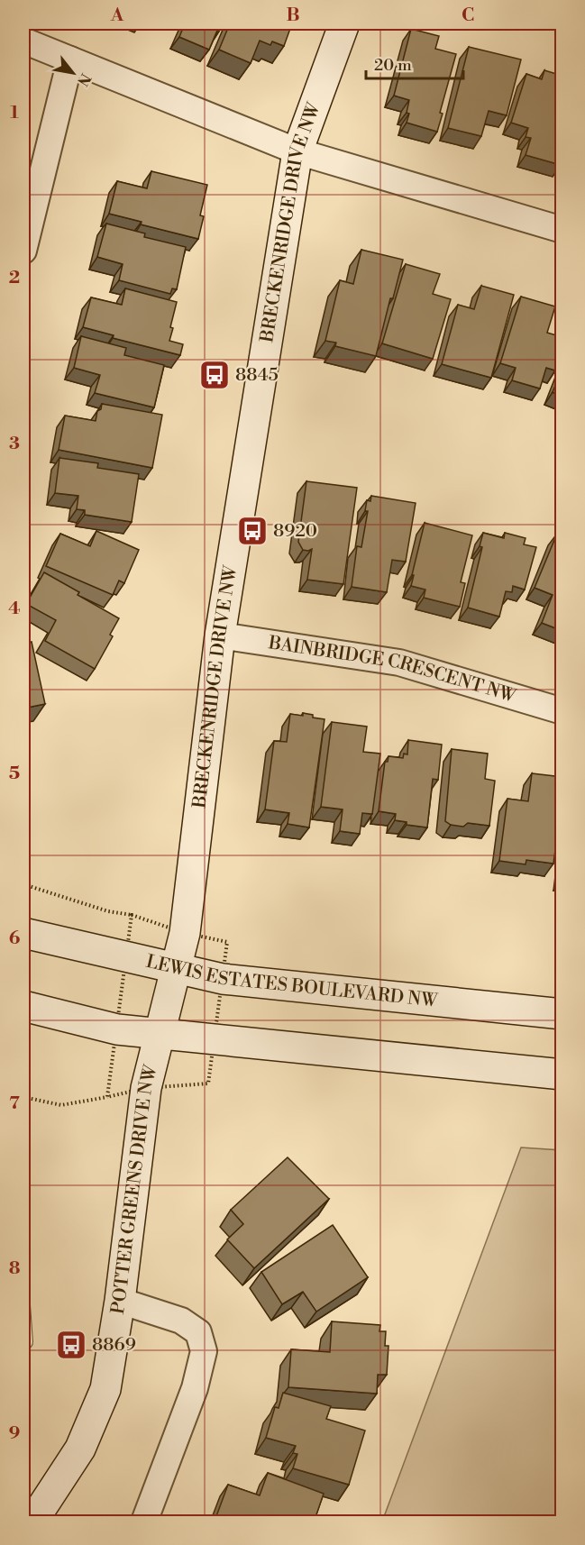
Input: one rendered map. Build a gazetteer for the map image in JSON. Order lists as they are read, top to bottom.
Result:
{
  "streets": {
    "street": [
      "BRECKENRIDGE DRIVE NW",
      "BAINBRIDGE CRESCENT NW",
      "LEWIS ESTATES BOULEVARD NW",
      "POTTER GREENS DRIVE NW"
    ]
  },
  "crossings": [
    ["BRECKENRIDGE DRIVE NW", "BAINBRIDGE CRESCENT NW"],
    ["BRECKENRIDGE DRIVE NW", "LEWIS ESTATES BOULEVARD NW"],
    ["BRECKENRIDGE DRIVE NW", "POTTER GREENS DRIVE NW"]
  ],
  "places": {
    "bus stop": ["8845", "8920", "8869"]
  },
  "scale_bar": "20 m",
  "north": "bottom right",
  "grid": {
    "columns": ["A", "B", "C"],
    "rows": [
      "1",
      "2",
      "3",
      "4",
      "5",
      "6",
      "7",
      "8",
      "9"
    ]
  }
}
